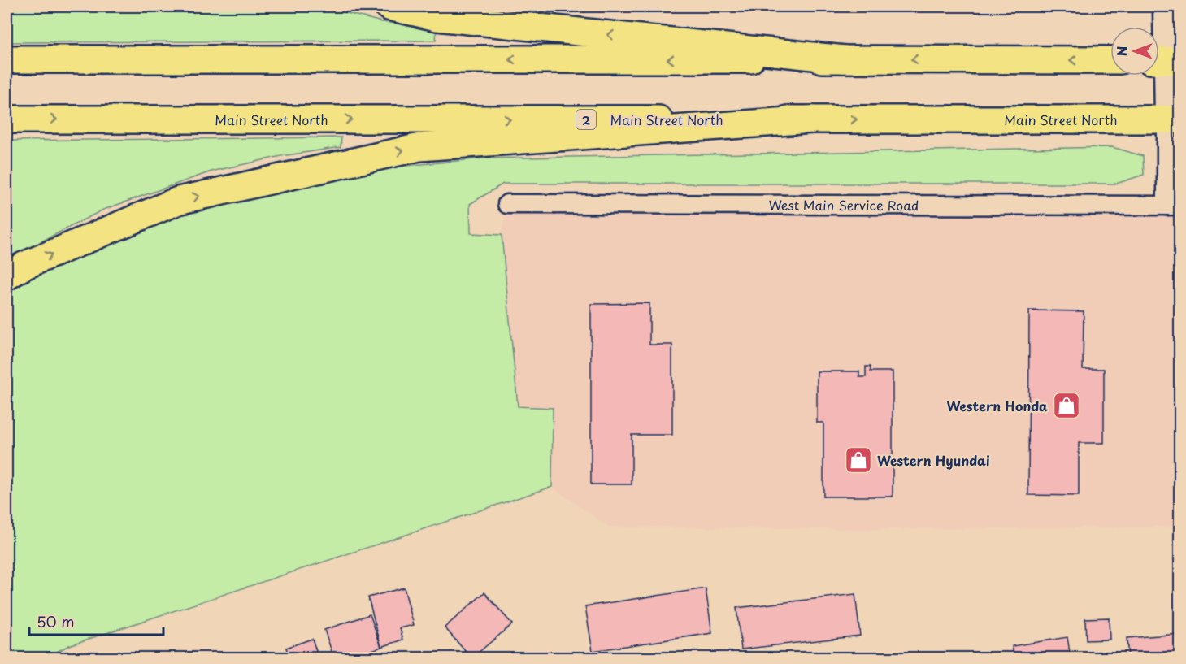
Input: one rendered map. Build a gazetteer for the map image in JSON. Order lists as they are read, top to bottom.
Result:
{
  "streets": {
    "main road": ["Main Street North", "2"],
    "street": ["West Main Service Road"]
  },
  "places": {
    "shop": ["Western Honda", "Western Hyundai"]
  },
  "scale_bar": "50 m",
  "north": "left"
}
